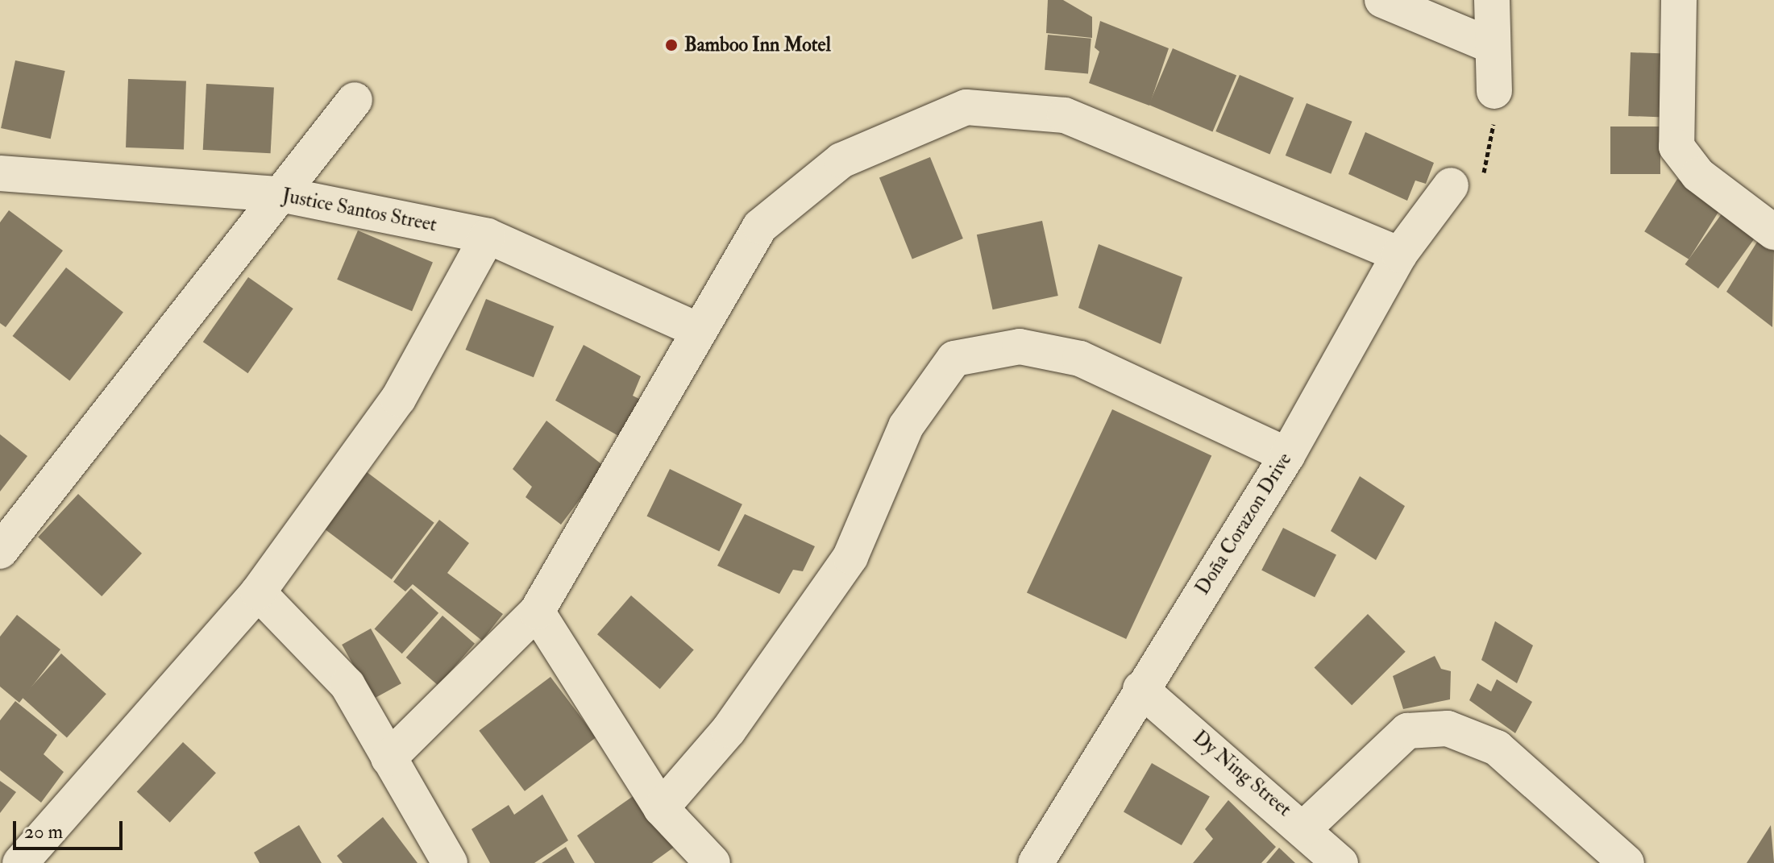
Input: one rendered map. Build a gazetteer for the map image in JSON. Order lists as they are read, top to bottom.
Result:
{
  "streets": {
    "street": ["Justice Santos Street", "Doña Corazon Drive", "Dy Ning Street"]
  },
  "crossings": [
    ["Doña Corazon Drive", "Dy Ning Street"]
  ],
  "places": ["Bamboo Inn Motel"],
  "scale_bar": "20 m"
}
